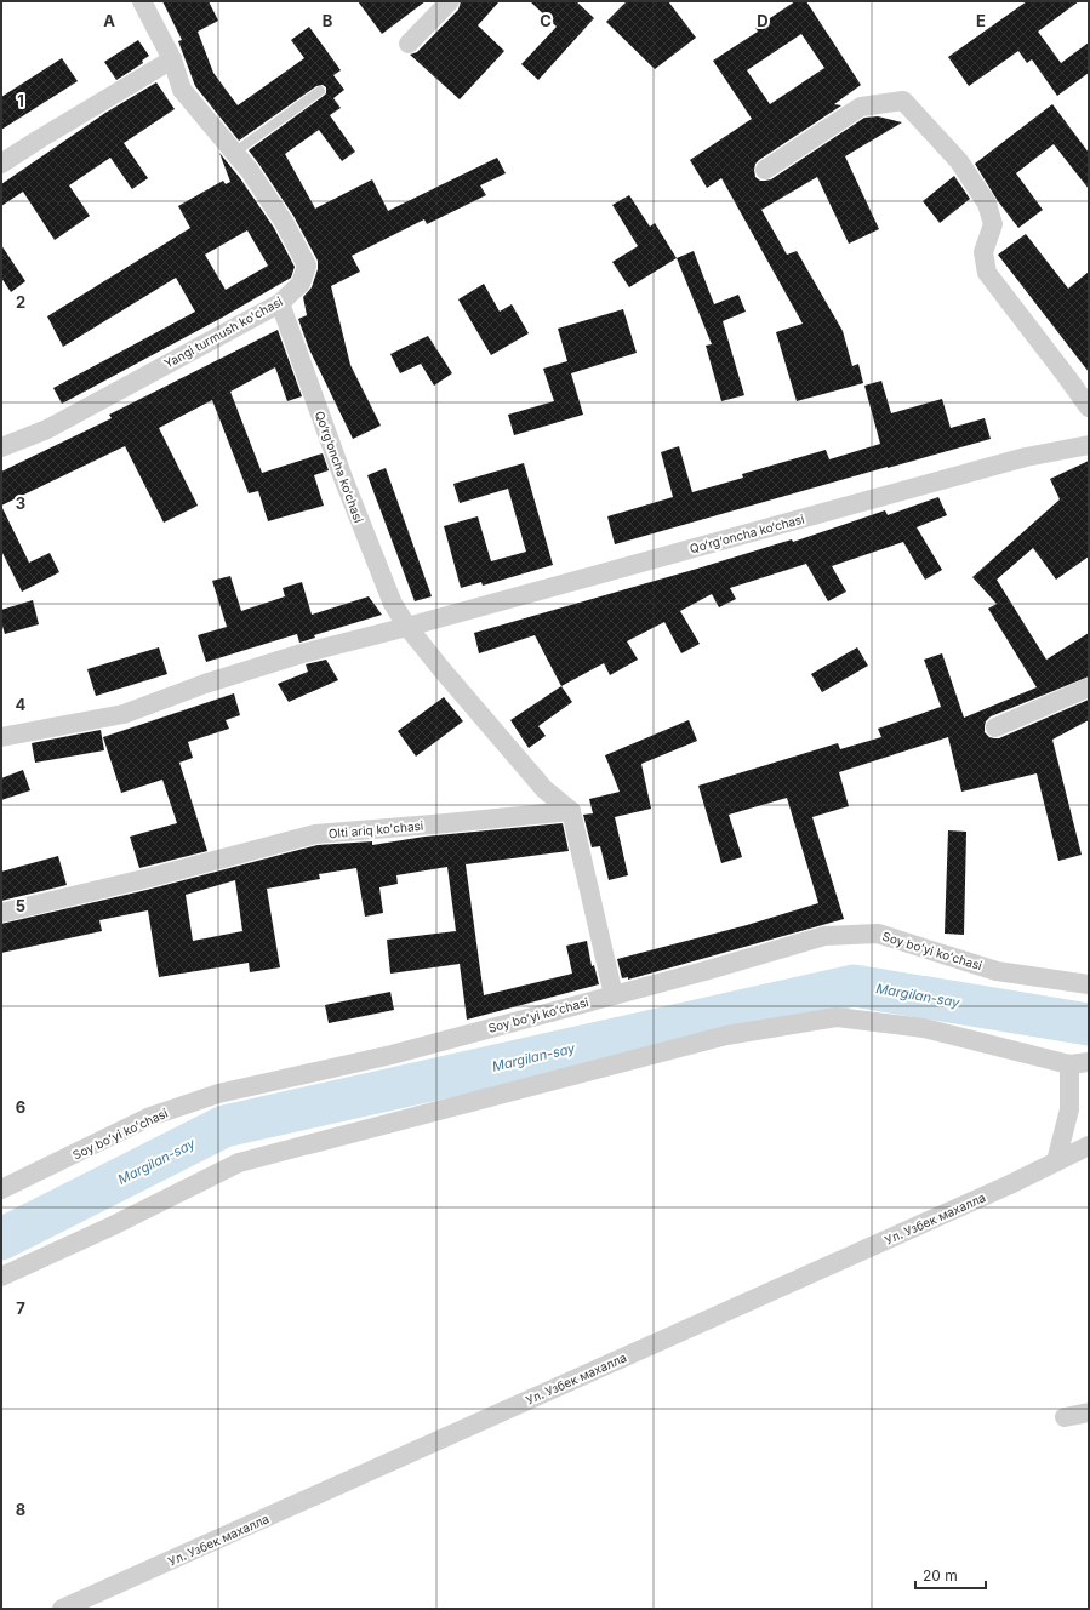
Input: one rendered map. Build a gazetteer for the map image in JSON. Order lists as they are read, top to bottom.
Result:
{
  "streets": {
    "street": [
      "Yangi turmush ko'chasi",
      "Qo‘rg‘oncha ko‘chasi",
      "Olti ariq ko'chasi",
      "Soy boʻyi koʻchasi",
      "Ул. Узбек махалла"
    ]
  },
  "crossings": [
    ["Yangi turmush ko'chasi", "Qo‘rg‘oncha ko‘chasi"],
    ["Qo‘rg‘oncha ko‘chasi", "Olti ariq ko'chasi"]
  ],
  "water": ["Margilan-say"],
  "scale_bar": "20 m",
  "grid": {
    "columns": [
      "A",
      "B",
      "C",
      "D",
      "E"
    ],
    "rows": [
      "1",
      "2",
      "3",
      "4",
      "5",
      "6",
      "7",
      "8"
    ]
  }
}
